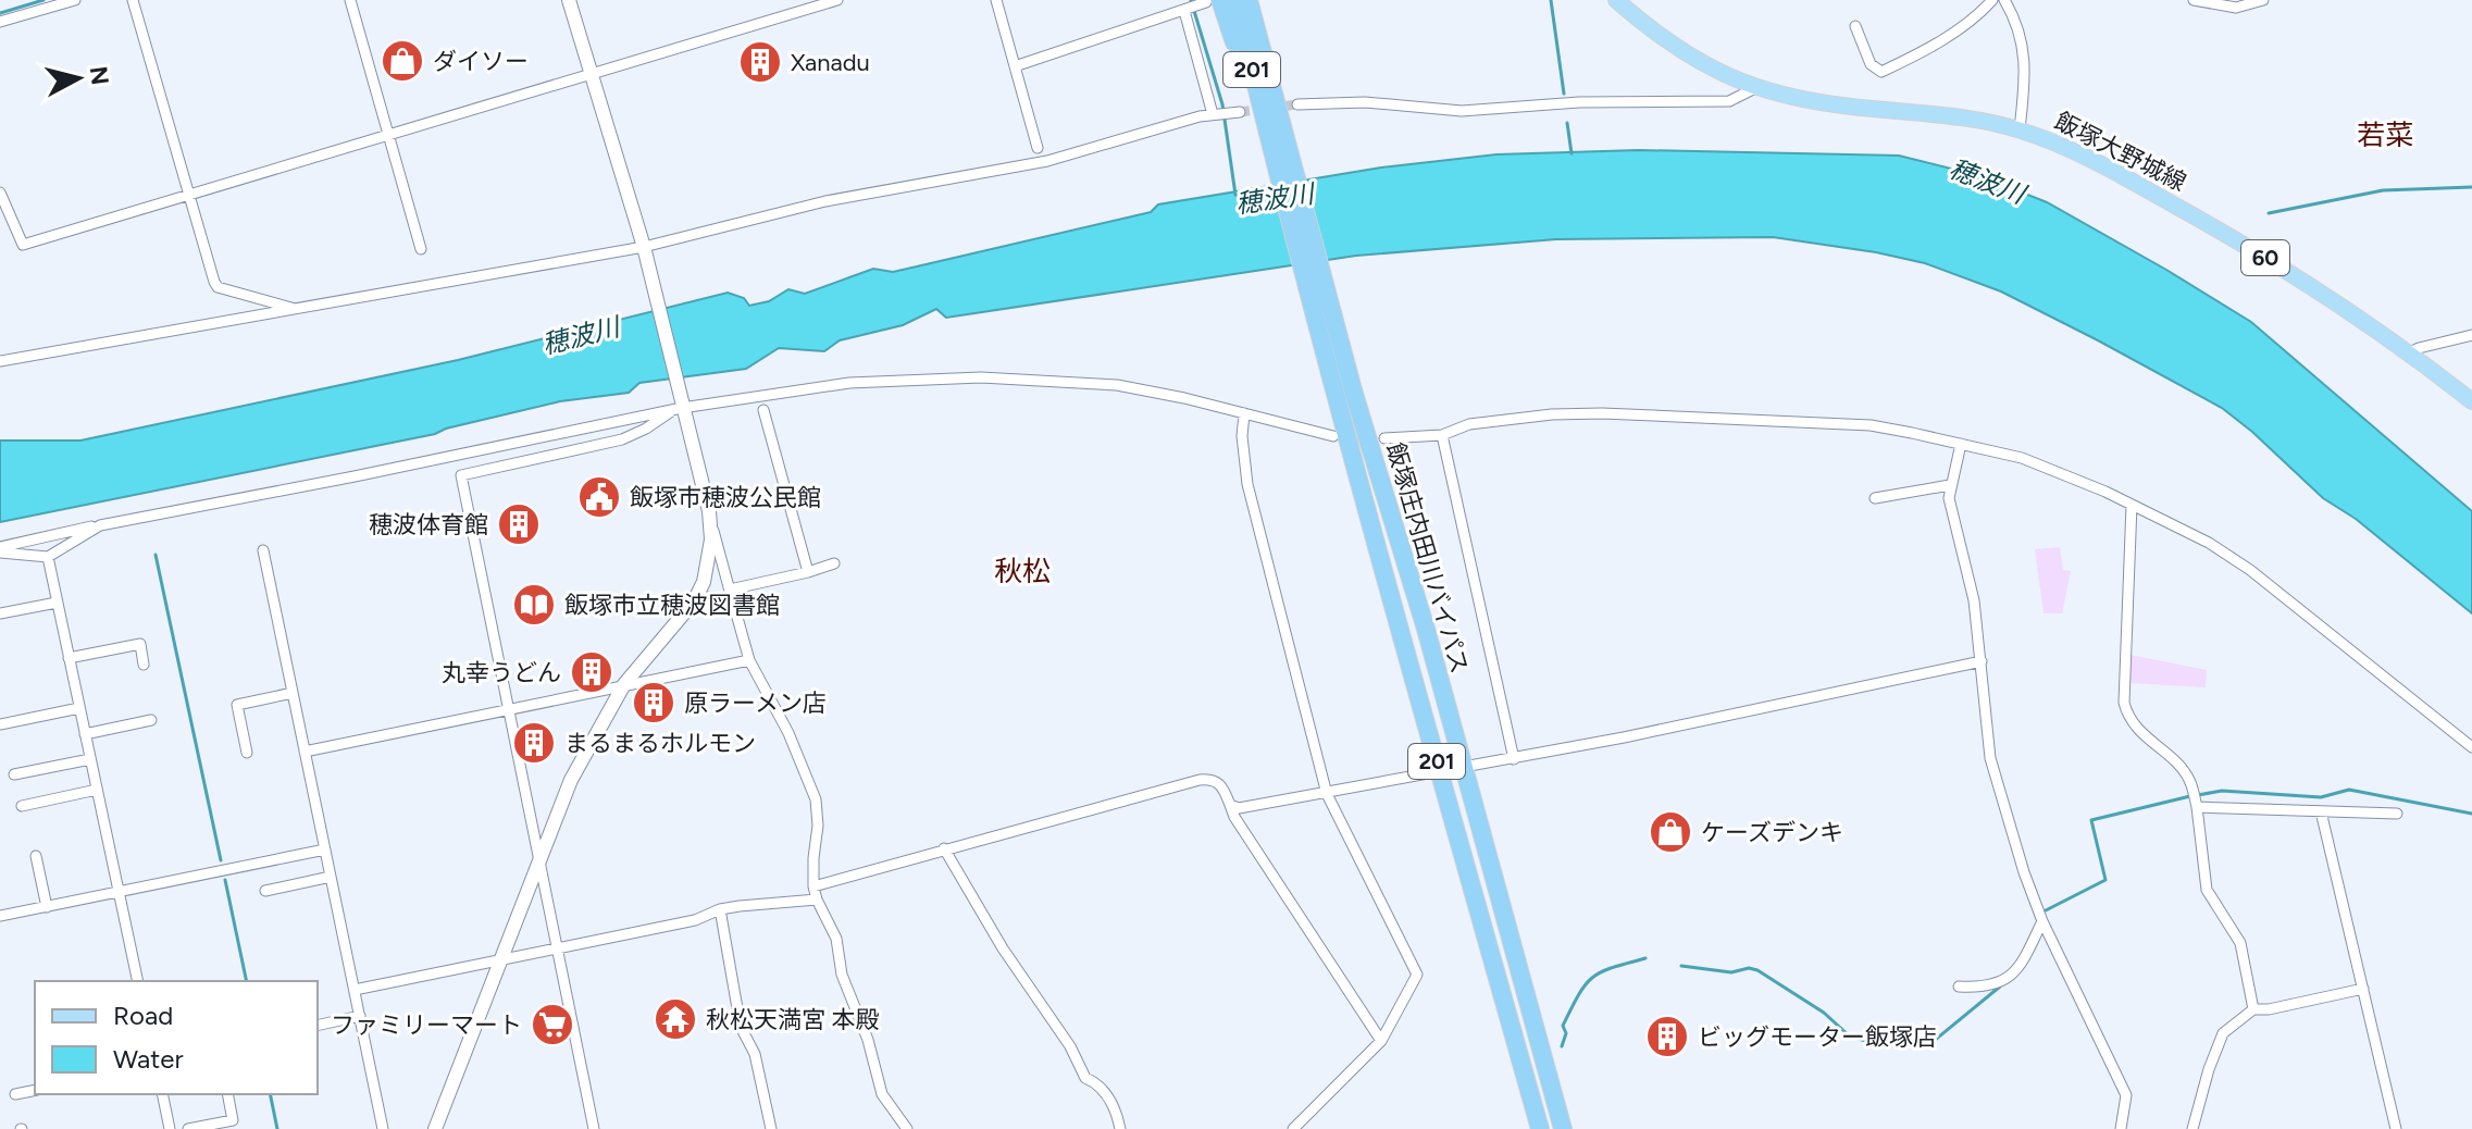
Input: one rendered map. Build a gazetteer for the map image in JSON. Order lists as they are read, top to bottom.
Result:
{
  "streets": {
    "highway": ["201", "飯塚庄内田川バイパス"],
    "main road": ["飯塚大野城線", "60"]
  },
  "districts": ["若菜", "秋松"],
  "water": ["穂波川"],
  "places": {
    "shop": ["ダイソー", "ケーズデンキ"],
    "building": [
      "Xanadu",
      "穂波体育館",
      "丸幸うどん",
      "原ラーメン店",
      "まるまるホルモン",
      "ビッグモーター飯塚店"
    ],
    "public building": ["飯塚市穂波公民館"],
    "library": ["飯塚市立穂波図書館"],
    "temple": ["秋松天満宮 本殿"],
    "supermarket": ["ファミリーマート"]
  },
  "legend": ["Road", "Water"],
  "north": "right"
}
